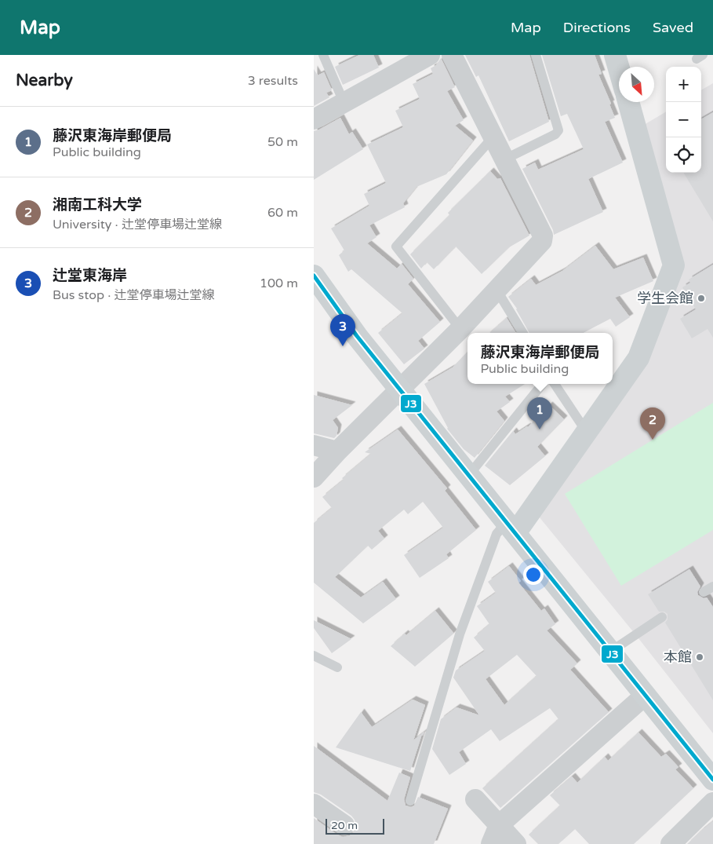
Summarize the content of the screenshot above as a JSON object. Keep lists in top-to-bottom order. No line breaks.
{"places":["学生会館","本館"],"lines":["transit line J3"],"scale_bar":"20 m","north":"bottom right","page":{"header":"Map","nav":["Map","Directions","Saved"],"heading":["Nearby","3 results"],"map_buttons":["+","−"],"list":[{"mark":"1","name":"藤沢東海岸郵便局","note":"Public building","value":"50 m"},{"mark":"2","name":"湘南工科大学","note":"University · 辻堂停車場辻堂線","value":"60 m"},{"mark":"3","name":"辻堂東海岸","note":"Bus stop · 辻堂停車場辻堂線","value":"100 m"}],"pins":["3","1","2"],"popup":["藤沢東海岸郵便局","Public building"],"scale":"20 m"}}
